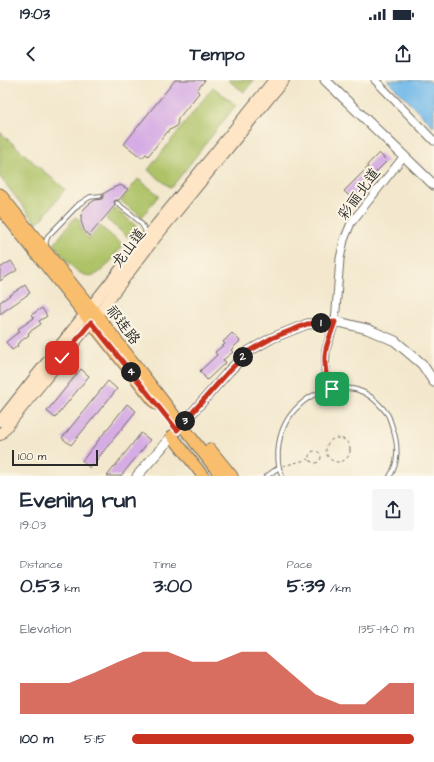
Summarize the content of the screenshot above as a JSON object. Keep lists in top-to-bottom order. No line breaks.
{"streets":{"main road":["龙山道","祁连路"],"street":["彩丽北道"]},"crossings":[["龙山道","祁连路"]],"scale_bar":"100 m","page":{"status":"19:03","header":"Tempo","pins":["1","2","4","3"],"scale":"100 m","heading":["Evening run","19:03"],"stats":[["Distance","0.53 km"],["Time","3:00"],["Pace","5:39 /km"]],"chart":["Elevation","135–140 m"],"list":[{"name":"100 m","note":"5:15"}]}}
